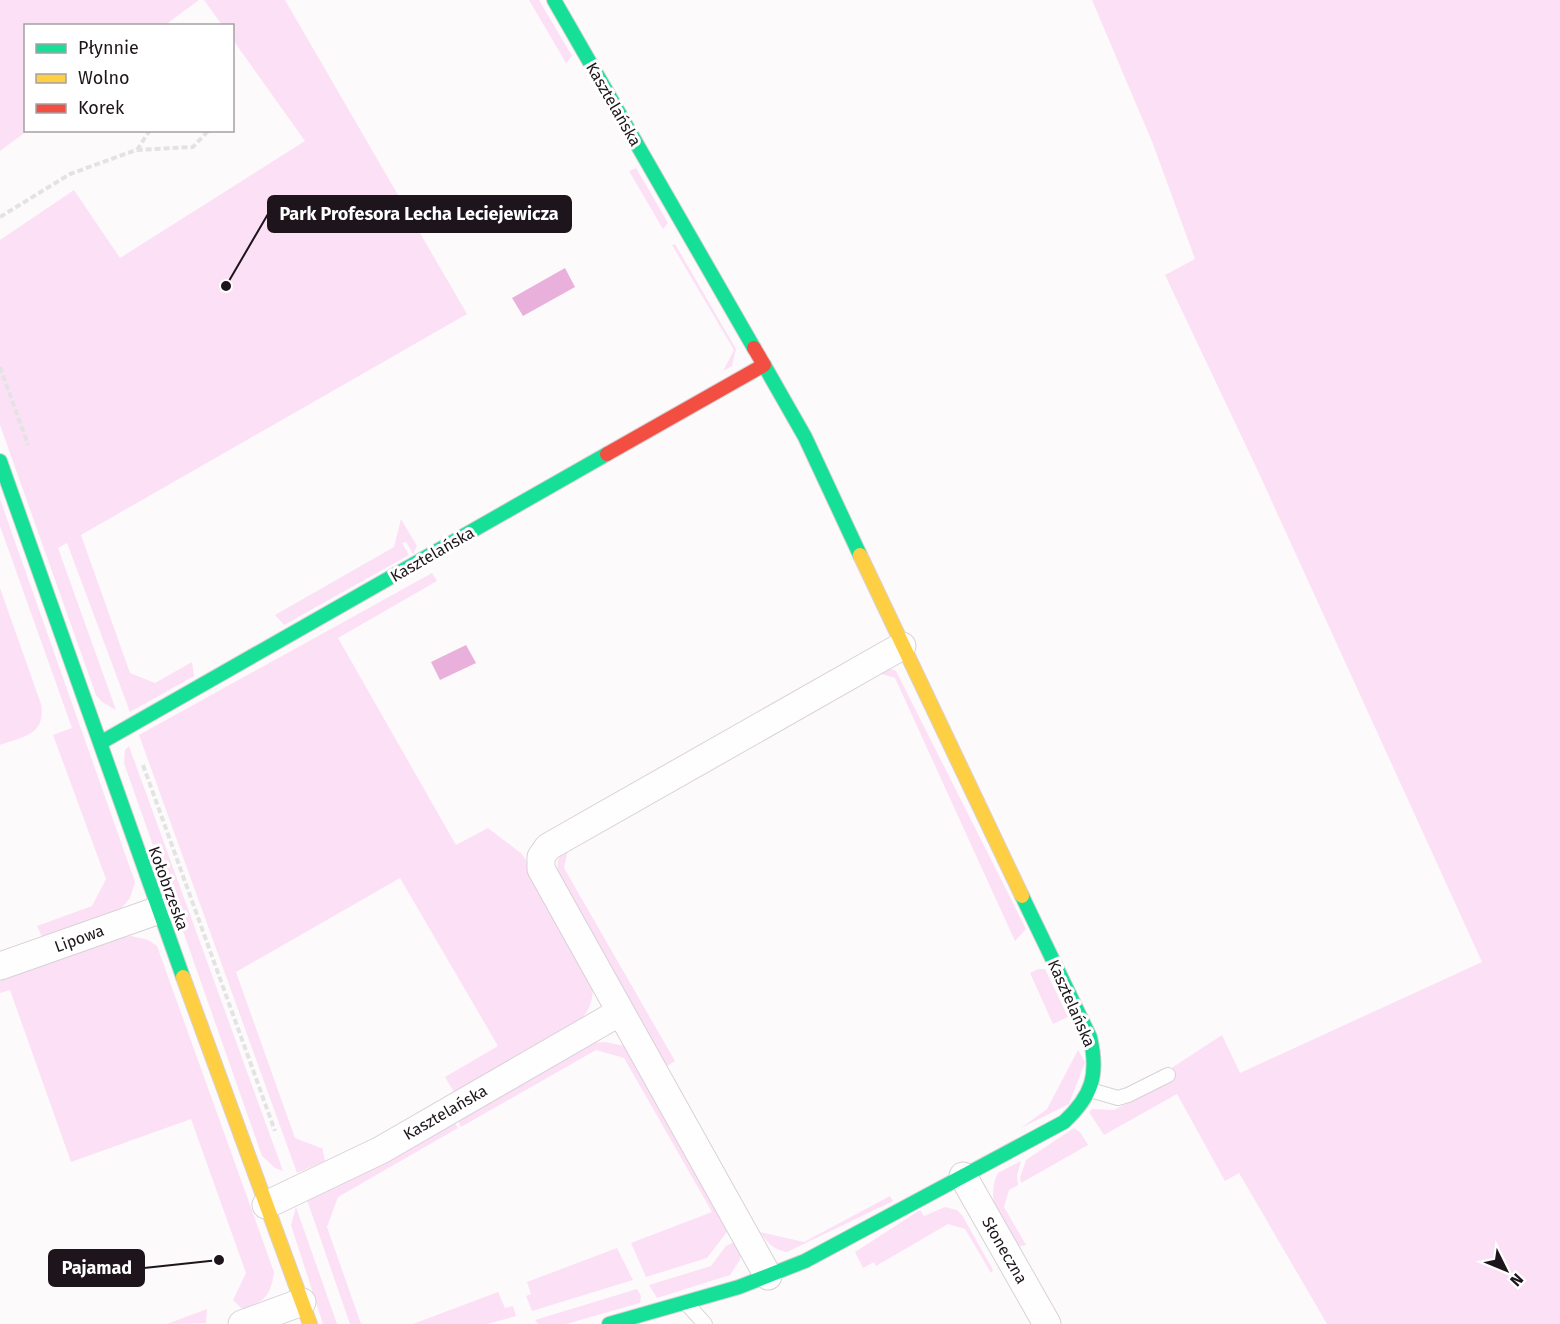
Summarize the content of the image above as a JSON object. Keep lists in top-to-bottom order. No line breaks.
{"streets":{"street":["Kasztelańska","Kołobrzeska","Lipowa","Słoneczna"]},"crossings":[["Kasztelańska","Kołobrzeska"],["Kasztelańska","Słoneczna"],["Kołobrzeska","Lipowa"]],"places":["Park Profesora Lecha Leciejewicza","Pajamad"],"legend":["Płynnie","Wolno","Korek"],"north":"bottom right"}
